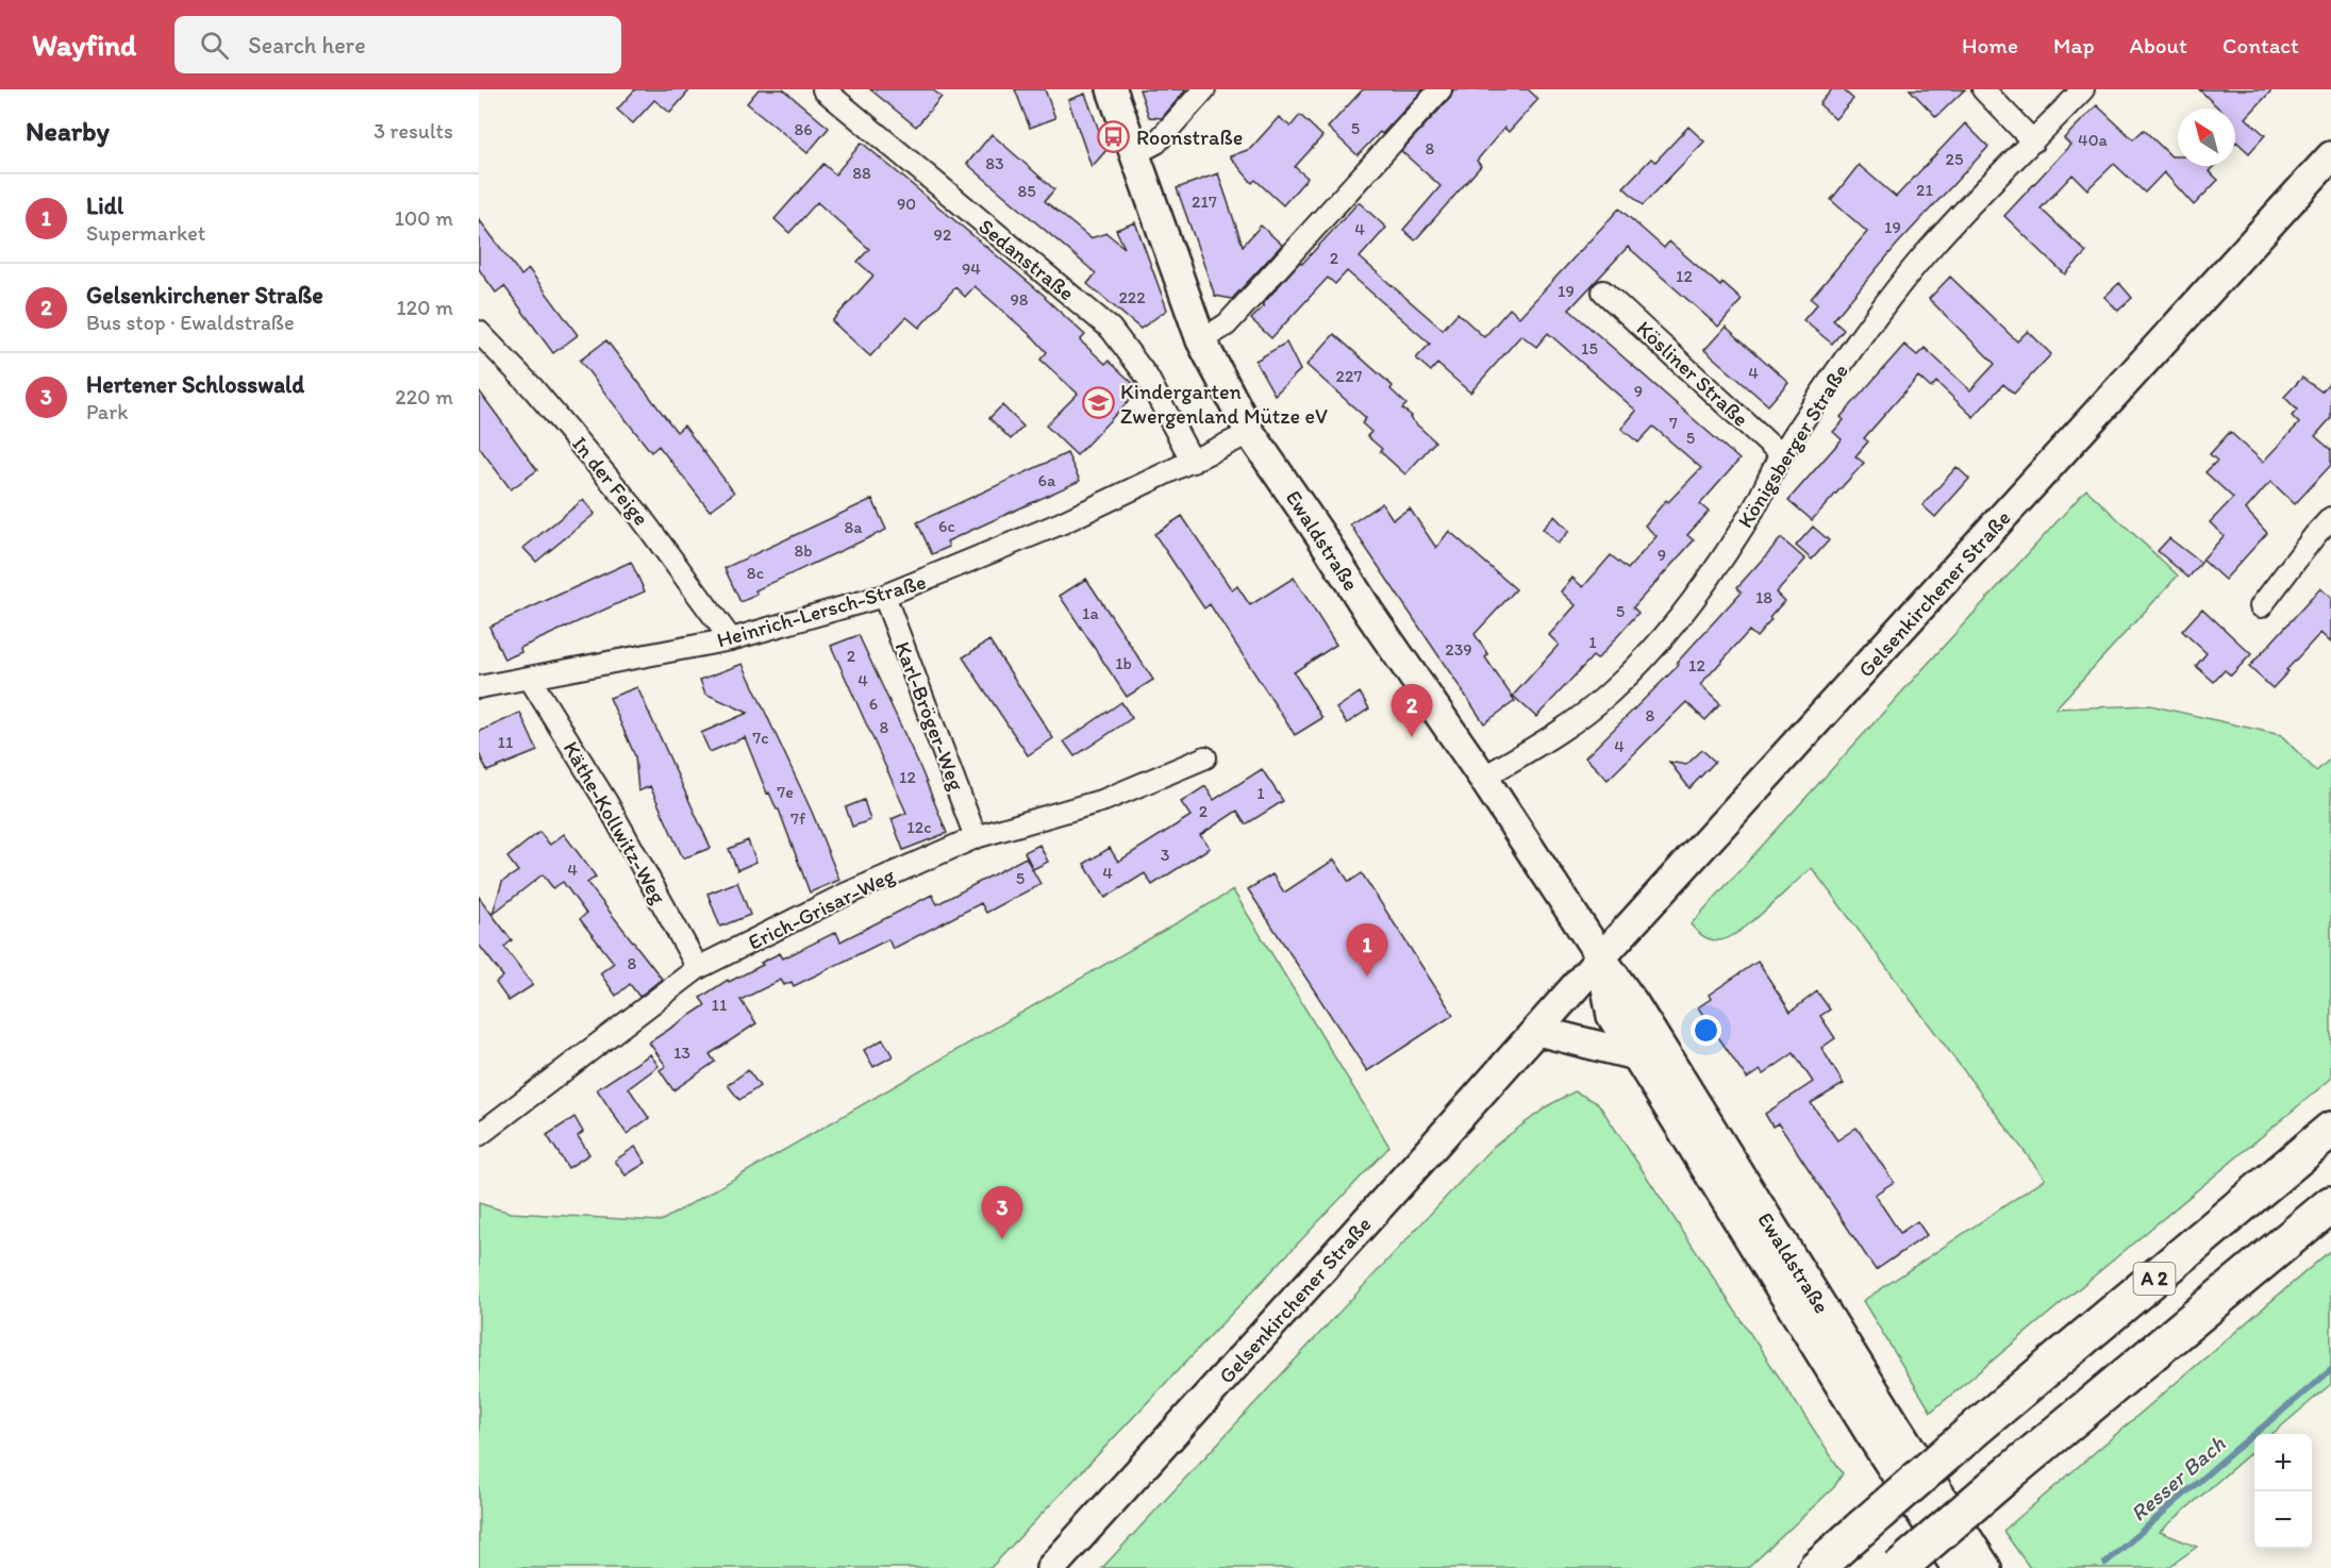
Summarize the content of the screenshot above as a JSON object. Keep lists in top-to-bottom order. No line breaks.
{"streets":{"highway":["A 2"],"main road":["Ewaldstraße","Gelsenkirchener Straße"],"street":["Sedanstraße","Kösliner Straße","Königsberger Straße","In der Feige","Heinrich-Lersch-Straße","Karl-Bröger-Weg","Käthe-Kollwitz-Weg","Erich-Grisar-Weg"]},"crossings":[["Sedanstraße","Heinrich-Lersch-Straße"],["Kösliner Straße","Königsberger Straße"],["Königsberger Straße","Ewaldstraße"],["In der Feige","Heinrich-Lersch-Straße"],["Ewaldstraße","Gelsenkirchener Straße"],["Ewaldstraße","Heinrich-Lersch-Straße"],["Heinrich-Lersch-Straße","Karl-Bröger-Weg"],["Heinrich-Lersch-Straße","Käthe-Kollwitz-Weg"],["Karl-Bröger-Weg","Erich-Grisar-Weg"],["Käthe-Kollwitz-Weg","Erich-Grisar-Weg"]],"water":["Resser Bach"],"places":{"bus stop":["Roonstraße"],"school or university":["Kindergarten Zwergenland Mütze eV"]},"house_numbers":["5","86","40a","8","25","83","88","21","85","217","90","19","4","92","2","94","12","19","222","98","15","4","227","9","7","5","6a","6c","8a","8b","9","8c","18","5","1a","1","239","2","1b","12","4","6","8","8","7c","11","4","12","7e","1","2","7f","12c","3","4","4","5","8","11","13"],"north":"top left","page":{"header":"Wayfind","search":"Search here","nav":["Home","Map","About","Contact"],"heading":["Nearby","3 results"],"list":[{"mark":"1","name":"Lidl","note":"Supermarket","value":"100 m"},{"mark":"2","name":"Gelsenkirchener Straße","note":"Bus stop · Ewaldstraße","value":"120 m"},{"mark":"3","name":"Hertener Schlosswald","note":"Park","value":"220 m"}],"pins":["2","1","3"],"map_buttons":["+","−"]}}
